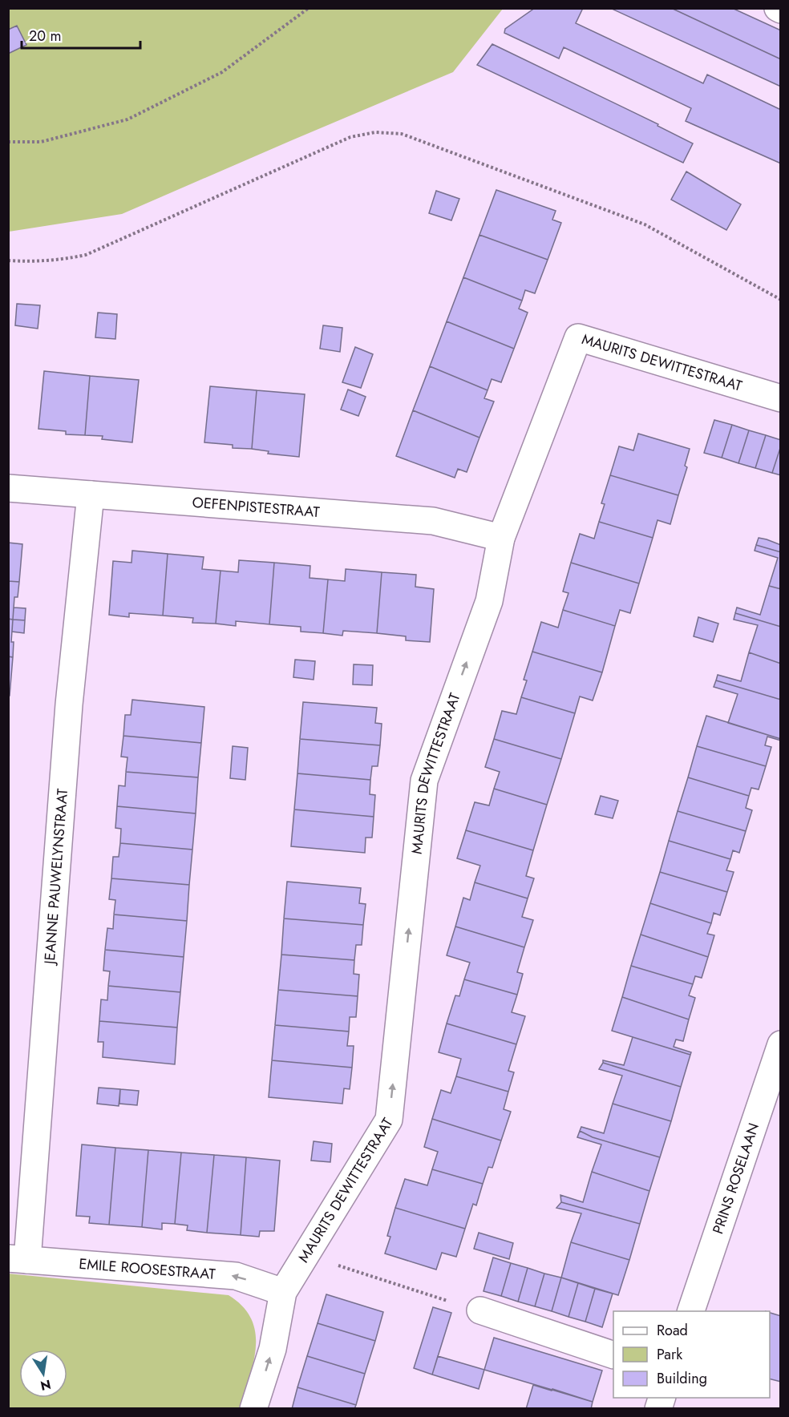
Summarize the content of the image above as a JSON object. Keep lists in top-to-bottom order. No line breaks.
{"streets":{"street":["MAURITS DEWITTESTRAAT","OEFENPISTESTRAAT","JEANNE PAUWELYNSTRAAT","PRINS ROSELAAN","EMILE ROOSESTRAAT"]},"crossings":[["MAURITS DEWITTESTRAAT","OEFENPISTESTRAAT"],["MAURITS DEWITTESTRAAT","EMILE ROOSESTRAAT"],["OEFENPISTESTRAAT","JEANNE PAUWELYNSTRAAT"],["JEANNE PAUWELYNSTRAAT","EMILE ROOSESTRAAT"]],"one_way":["MAURITS DEWITTESTRAAT","EMILE ROOSESTRAAT"],"legend":["Road","Park","Building"],"scale_bar":"20 m","north":"bottom"}
